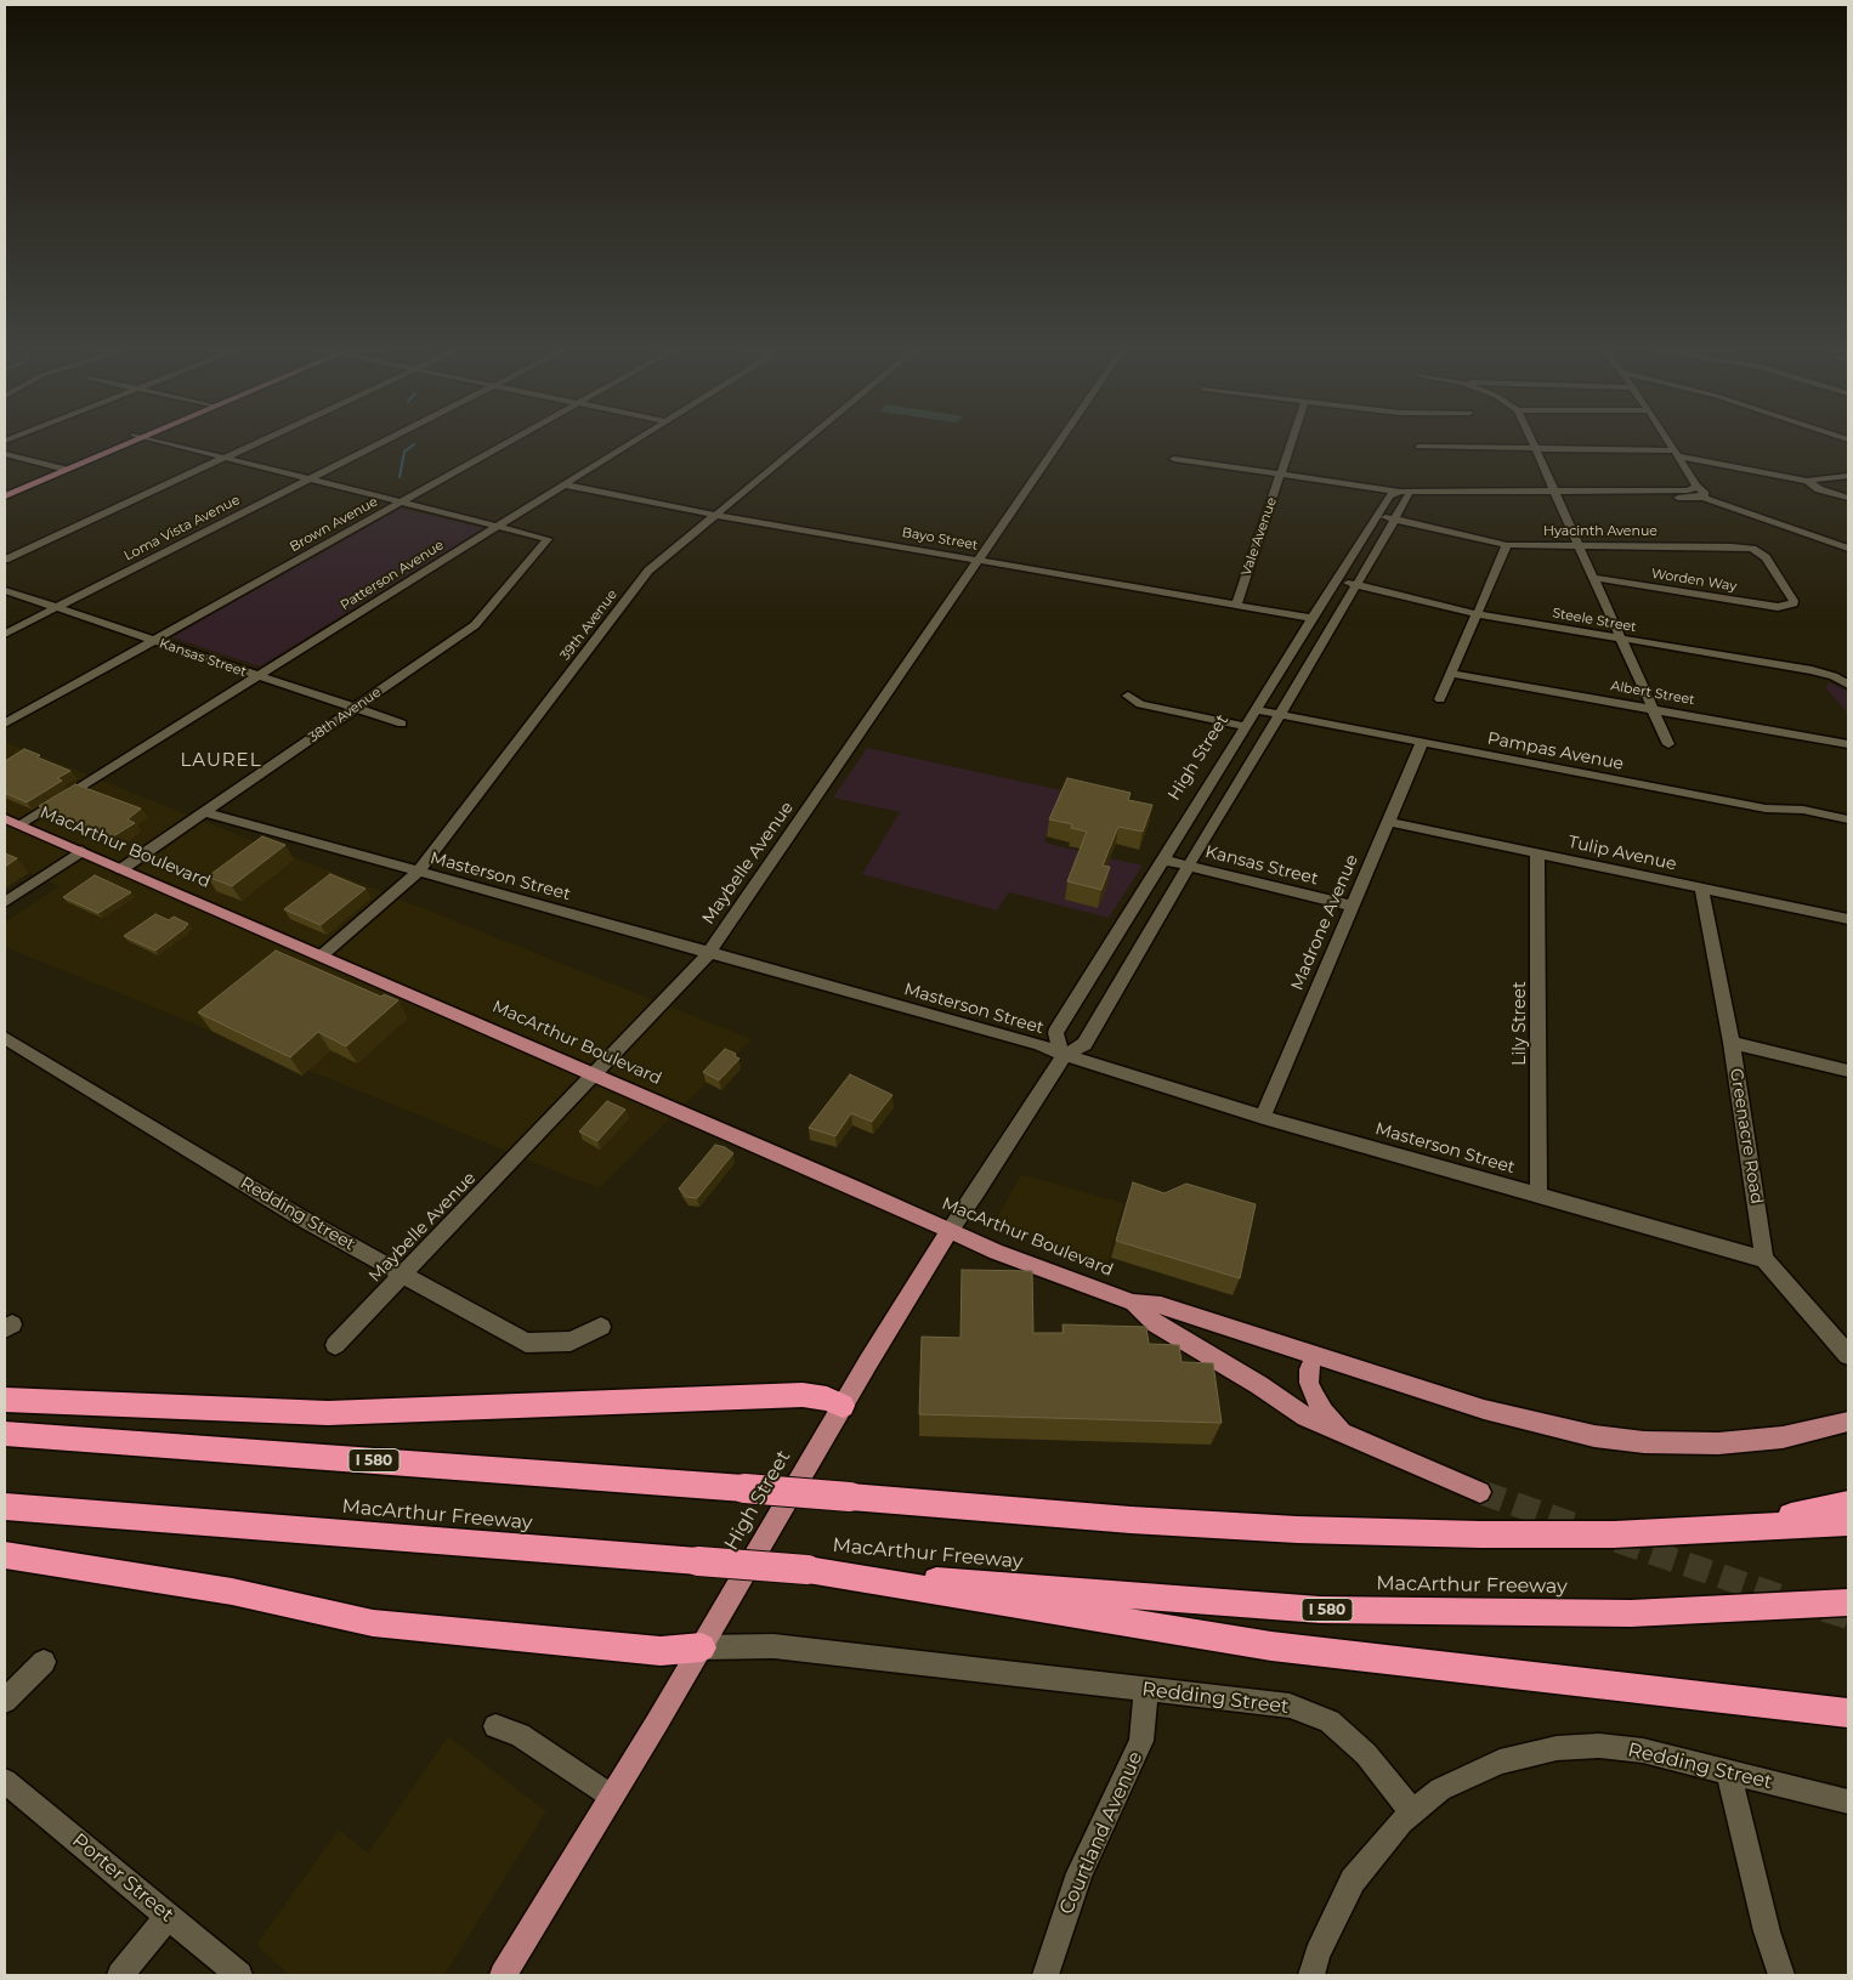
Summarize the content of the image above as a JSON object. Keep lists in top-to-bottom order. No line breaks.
{"streets":{"highway":["I 580","MacArthur Freeway"],"main road":["High Street","MacArthur Boulevard"],"street":["Brown Avenue","Loma Vista Avenue","Hyacinth Avenue","Vale Avenue","Bayo Street","Patterson Avenue","Worden Way","Steele Street","39th Avenue","Kansas Street","Albert Street","38th Avenue","Pampas Avenue","Tulip Avenue","Maybelle Avenue","Masterson Street","Madrone Avenue","Lily Street","Greenacre Road","Redding Street","Courtland Avenue","Porter Street"]},"crossings":[["Brown Avenue","Kansas Street"],["Loma Vista Avenue","Kansas Street"],["Hyacinth Avenue","Worden Way"],["Hyacinth Avenue","High Street"],["Vale Avenue","Bayo Street"],["Bayo Street","Patterson Avenue"],["Bayo Street","39th Avenue"],["Bayo Street","High Street"],["Bayo Street","Maybelle Avenue"],["Patterson Avenue","Kansas Street"],["Patterson Avenue","38th Avenue"],["Patterson Avenue","MacArthur Boulevard"],["Steele Street","High Street"],["39th Avenue","MacArthur Boulevard"],["39th Avenue","Masterson Street"],["Kansas Street","38th Avenue"],["Kansas Street","High Street"],["Kansas Street","Madrone Avenue"],["38th Avenue","MacArthur Boulevard"],["38th Avenue","Masterson Street"],["Pampas Avenue","High Street"],["Pampas Avenue","Madrone Avenue"],["High Street","MacArthur Boulevard"],["High Street","Masterson Street"],["High Street","Redding Street"],["MacArthur Boulevard","Maybelle Avenue"],["Tulip Avenue","Madrone Avenue"],["Tulip Avenue","Lily Street"],["Tulip Avenue","Greenacre Road"],["Maybelle Avenue","Masterson Street"],["Maybelle Avenue","Redding Street"],["Masterson Street","Madrone Avenue"],["Masterson Street","Lily Street"],["Masterson Street","Greenacre Road"],["Redding Street","Courtland Avenue"]],"districts":["LAUREL"]}
